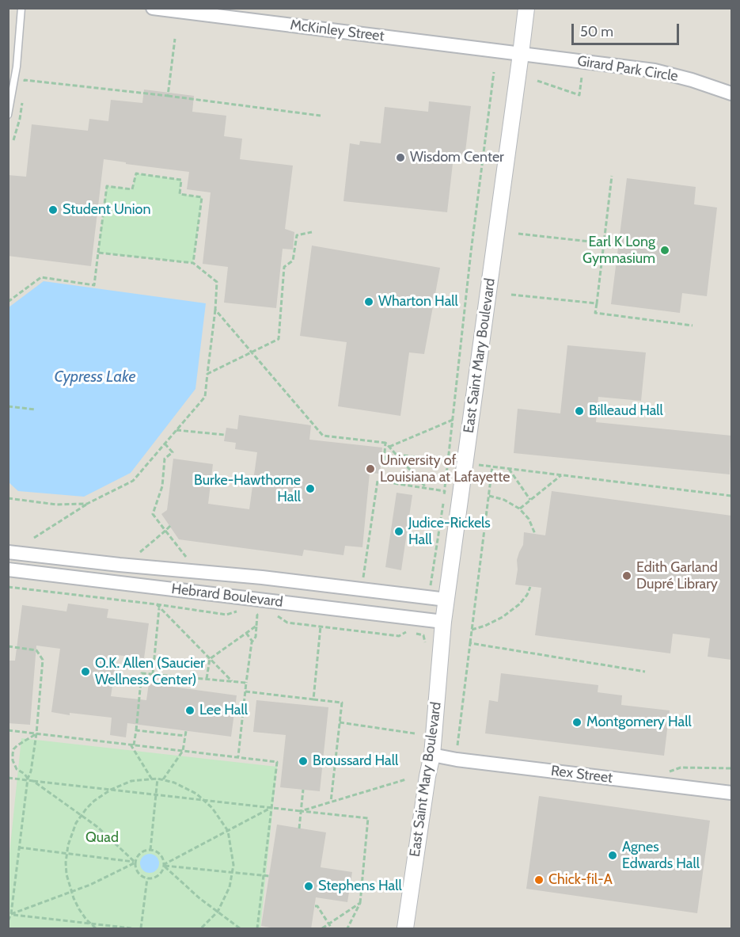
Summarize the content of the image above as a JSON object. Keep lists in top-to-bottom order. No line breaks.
{"streets":{"street":["McKinley Street","Girard Park Circle","East Saint Mary Boulevard","Hebrard Boulevard","Rex Street"]},"crossings":[["McKinley Street","Girard Park Circle"],["McKinley Street","East Saint Mary Boulevard"],["Girard Park Circle","East Saint Mary Boulevard"],["East Saint Mary Boulevard","Hebrard Boulevard"],["East Saint Mary Boulevard","Rex Street"]],"water":["Cypress Lake"],"parks":["Quad"],"places":["Wisdom Center","Student Union","Earl K Long Gymnasium","Wharton Hall","Billeaud Hall","University of Louisiana at Lafayette","Burke-Hawthorne Hall","Judice-Rickels Hall","Edith Garland Dupré Library","O.K. Allen (Saucier Wellness Center)","Lee Hall","Montgomery Hall","Broussard Hall","Agnes Edwards Hall","Chick-fil-A","Stephens Hall"],"scale_bar":"50 m"}
